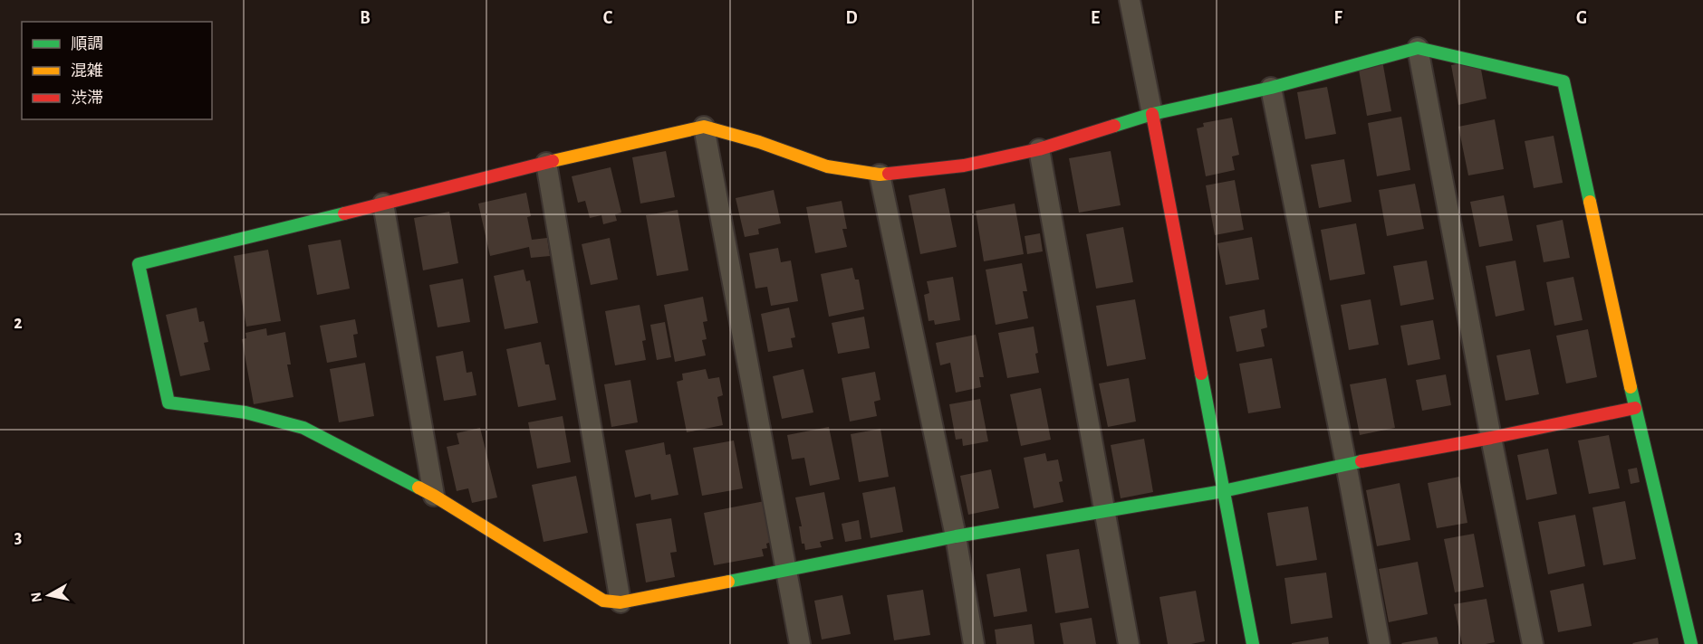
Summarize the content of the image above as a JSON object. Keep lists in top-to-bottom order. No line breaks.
{"legend":["順調","混雑","渋滞"],"north":"left","grid":{"columns":["B","C","D","E","F","G"],"rows":["2","3"]}}
